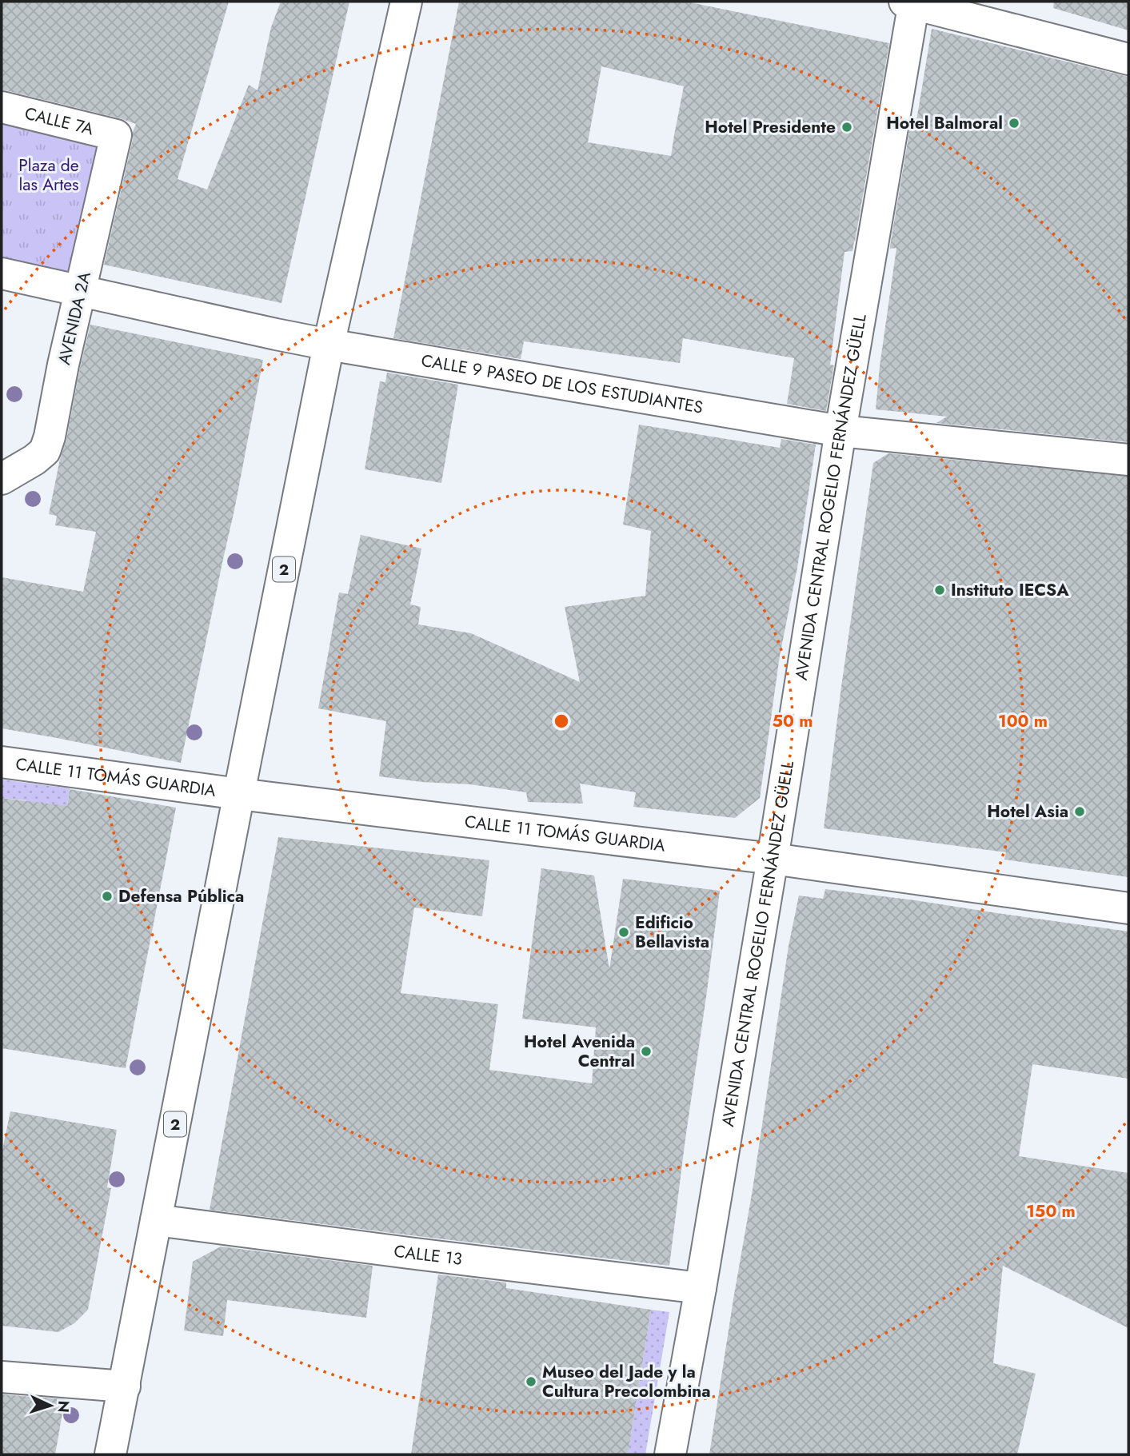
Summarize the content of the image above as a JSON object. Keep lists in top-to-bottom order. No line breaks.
{"streets":{"main road":["CALLE 7A","AVENIDA 2A","CALLE 9 PASEO DE LOS ESTUDIANTES","AVENIDA CENTRAL ROGELIO FERNÁNDEZ GÜELL","2","CALLE 11 TOMÁS GUARDIA","CALLE 13"]},"crossings":[["CALLE 7A","AVENIDA 2A"],["AVENIDA 2A","CALLE 9 PASEO DE LOS ESTUDIANTES"],["CALLE 9 PASEO DE LOS ESTUDIANTES","AVENIDA CENTRAL ROGELIO FERNÁNDEZ GÜELL"],["CALLE 9 PASEO DE LOS ESTUDIANTES","2"],["AVENIDA CENTRAL ROGELIO FERNÁNDEZ GÜELL","CALLE 11 TOMÁS GUARDIA"],["AVENIDA CENTRAL ROGELIO FERNÁNDEZ GÜELL","CALLE 13"],["2","CALLE 11 TOMÁS GUARDIA"],["2","CALLE 13"]],"parks":["Plaza de las Artes"],"places":["Hotel Balmoral","Hotel Presidente","Instituto IECSA","Hotel Asia","Defensa Pública","Edificio Bellavista","Hotel Avenida Central","Museo del Jade y la Cultura Precolombina"],"north":"right","rings":["50 m","100 m","150 m"]}
